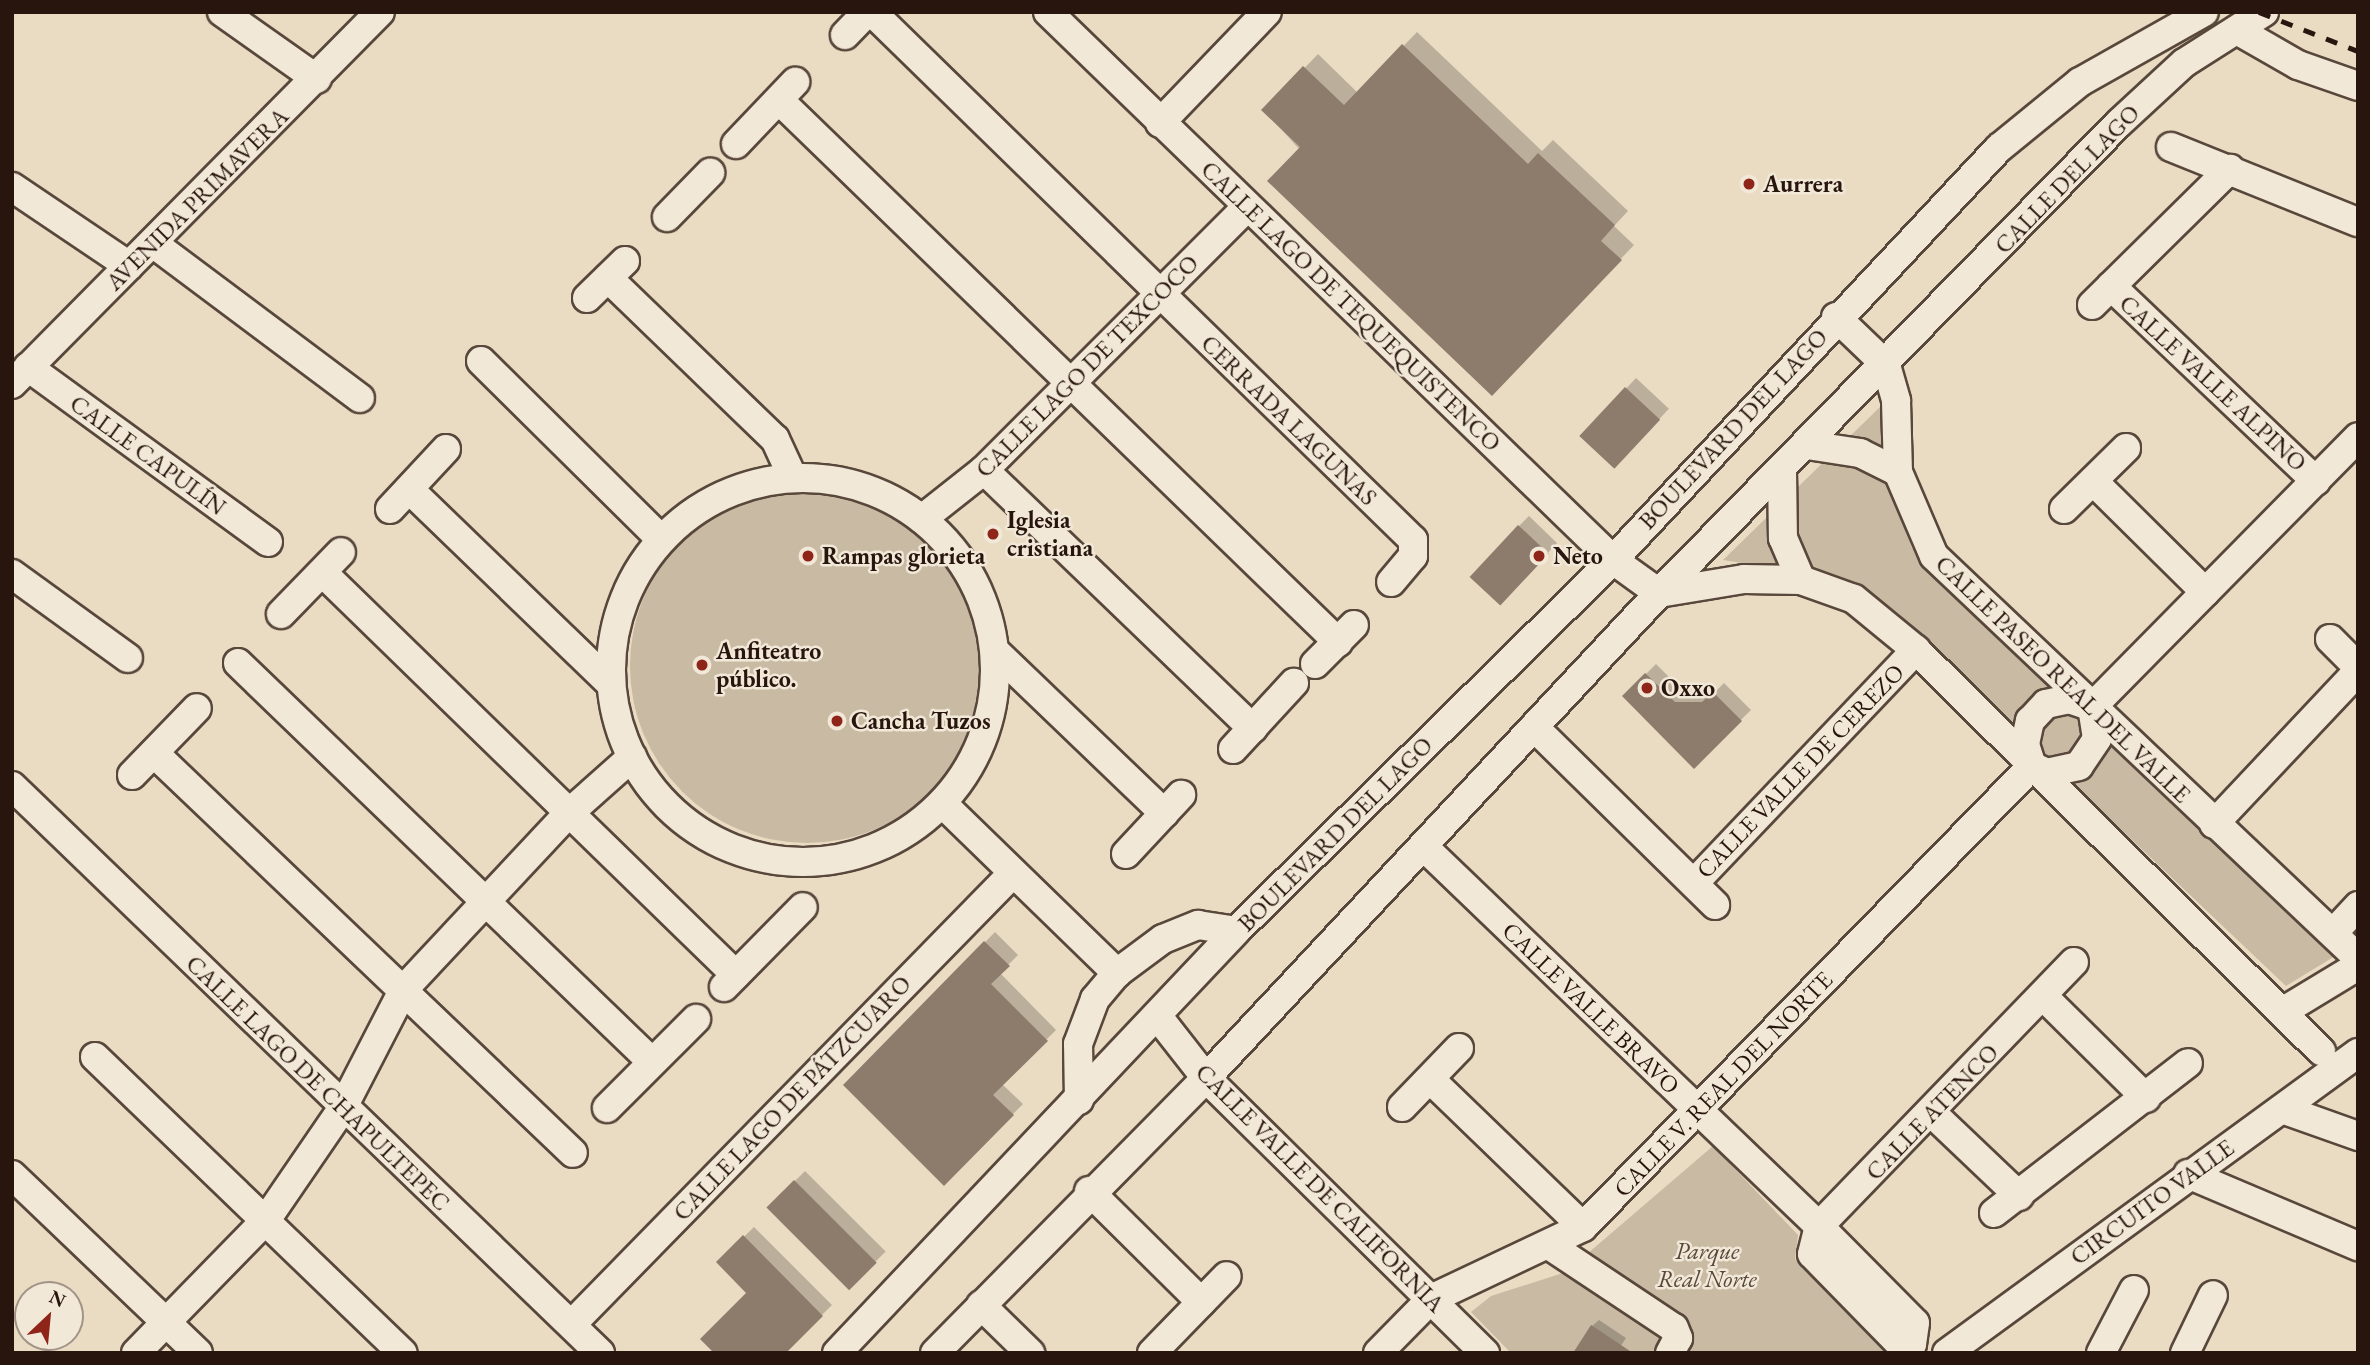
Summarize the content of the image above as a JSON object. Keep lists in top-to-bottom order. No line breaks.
{"streets":{"street":["CALLE DEL LAGO","AVENIDA PRIMAVERA","CALLE LAGO DE TEQUEQUISTENCO","CALLE LAGO DE TEXCOCO","CALLE VALLE ALPINO","CERRADA LAGUNAS","BOULEVARD DEL LAGO","CALLE CAPULÍN","CALLE PASEO REAL DEL VALLE","CALLE VALLE DE CEREZO","CALLE VALLE BRAVO","CALLE LAGO DE CHAPULTEPEC","CALLE V. REAL DEL NORTE","CALLE LAGO DE PÁTZCUARO","CALLE ATENCO","CALLE VALLE DE CALIFORNIA","CIRCUITO VALLE"]},"crossings":[["CALLE DEL LAGO","BOULEVARD DEL LAGO"],["CALLE DEL LAGO","CALLE PASEO REAL DEL VALLE"],["AVENIDA PRIMAVERA","CALLE CAPULÍN"],["CALLE LAGO DE TEQUEQUISTENCO","CALLE LAGO DE TEXCOCO"],["CALLE LAGO DE TEQUEQUISTENCO","BOULEVARD DEL LAGO"],["CALLE LAGO DE TEXCOCO","CERRADA LAGUNAS"],["BOULEVARD DEL LAGO","CALLE VALLE DE CALIFORNIA"],["CALLE PASEO REAL DEL VALLE","CALLE V. REAL DEL NORTE"],["CALLE VALLE BRAVO","CALLE V. REAL DEL NORTE"],["CALLE VALLE BRAVO","CALLE ATENCO"],["CALLE LAGO DE CHAPULTEPEC","CALLE LAGO DE PÁTZCUARO"],["CALLE V. REAL DEL NORTE","CALLE VALLE DE CALIFORNIA"]],"parks":["Parque Real Norte"],"places":["Aurrera","Iglesia cristiana","Rampas glorieta","Neto","Anfiteatro público.","Oxxo","Cancha Tuzos"],"north":"top right"}
